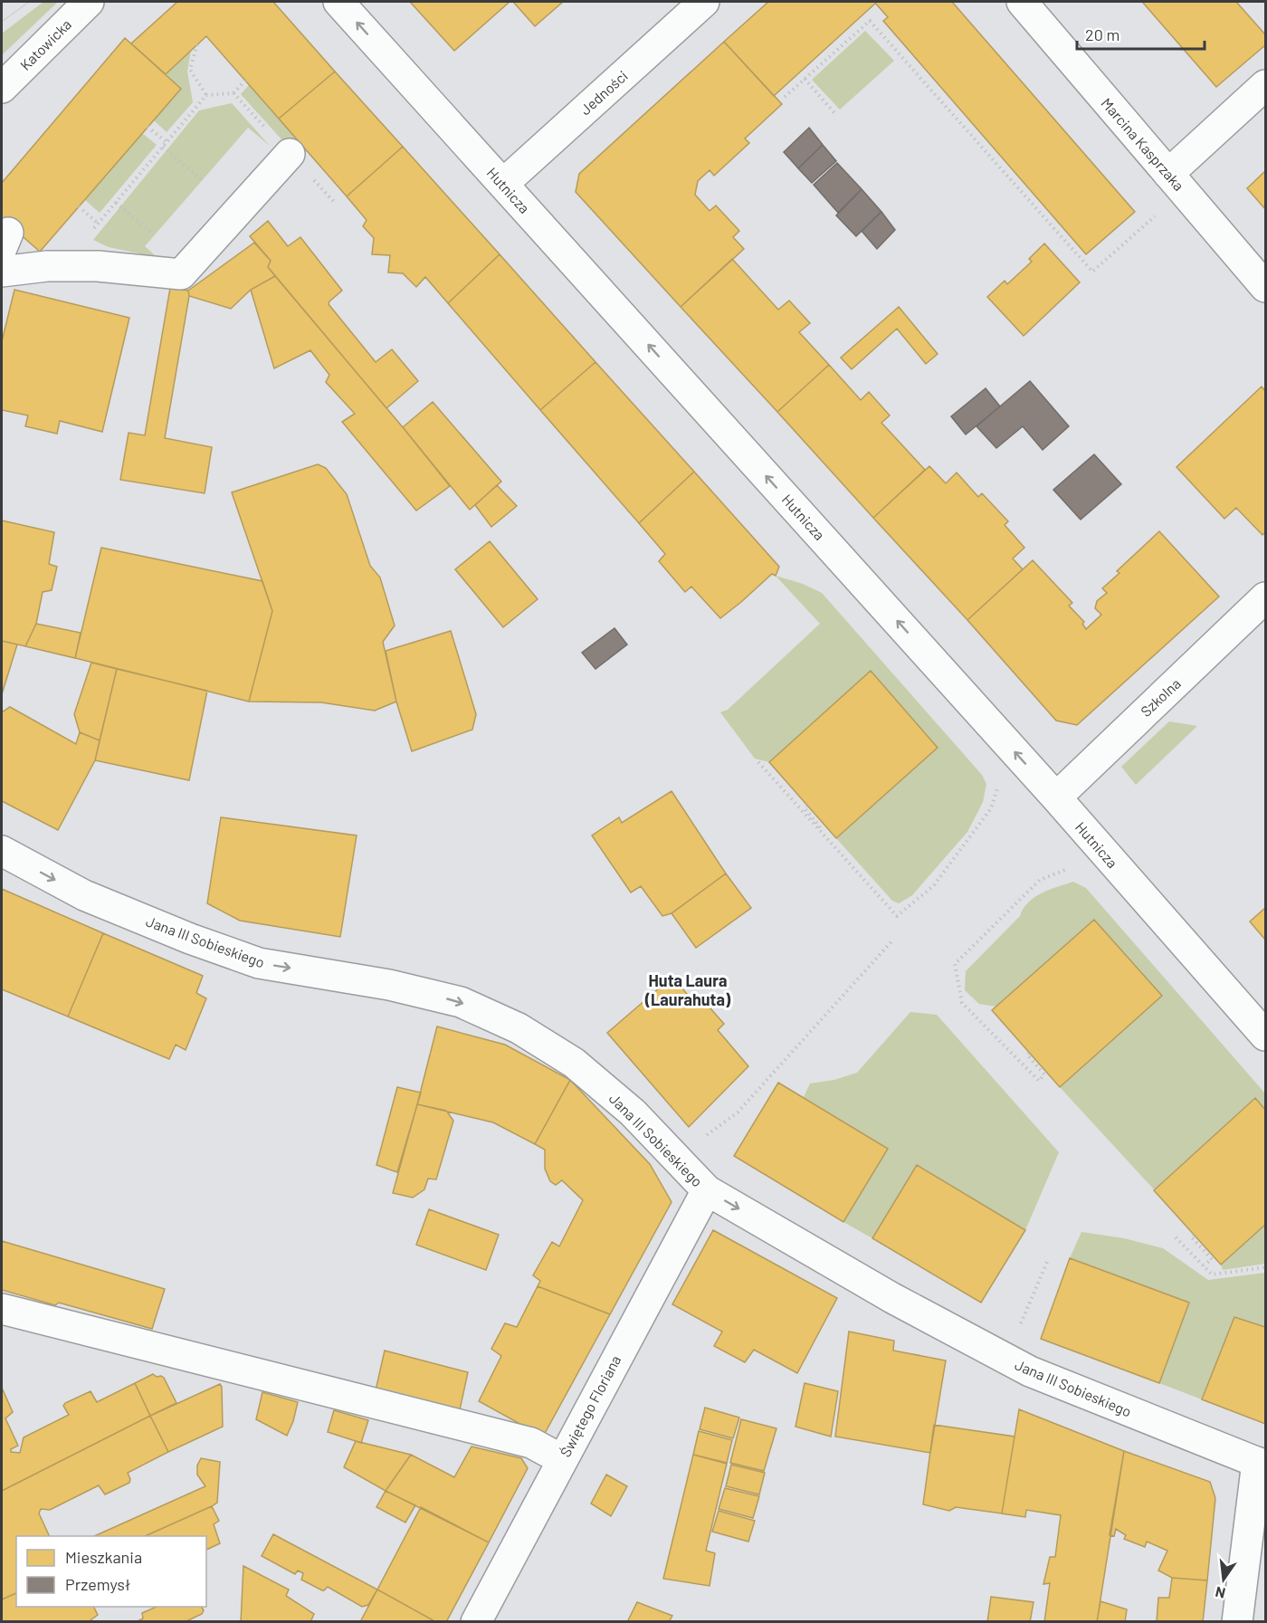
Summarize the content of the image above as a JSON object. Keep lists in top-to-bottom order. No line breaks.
{"streets":{"street":["Katowicka","Jedności","Marcina Kasprzaka","Hutnicza","Szkolna","Jana III Sobieskiego","Świętego Floriana"]},"crossings":[["Jedności","Hutnicza"],["Hutnicza","Szkolna"],["Jana III Sobieskiego","Świętego Floriana"]],"one_way":["Hutnicza","Jana III Sobieskiego"],"districts":["Huta Laura (Laurahuta)"],"legend":["Mieszkania","Przemysł"],"scale_bar":"20 m","north":"bottom"}
